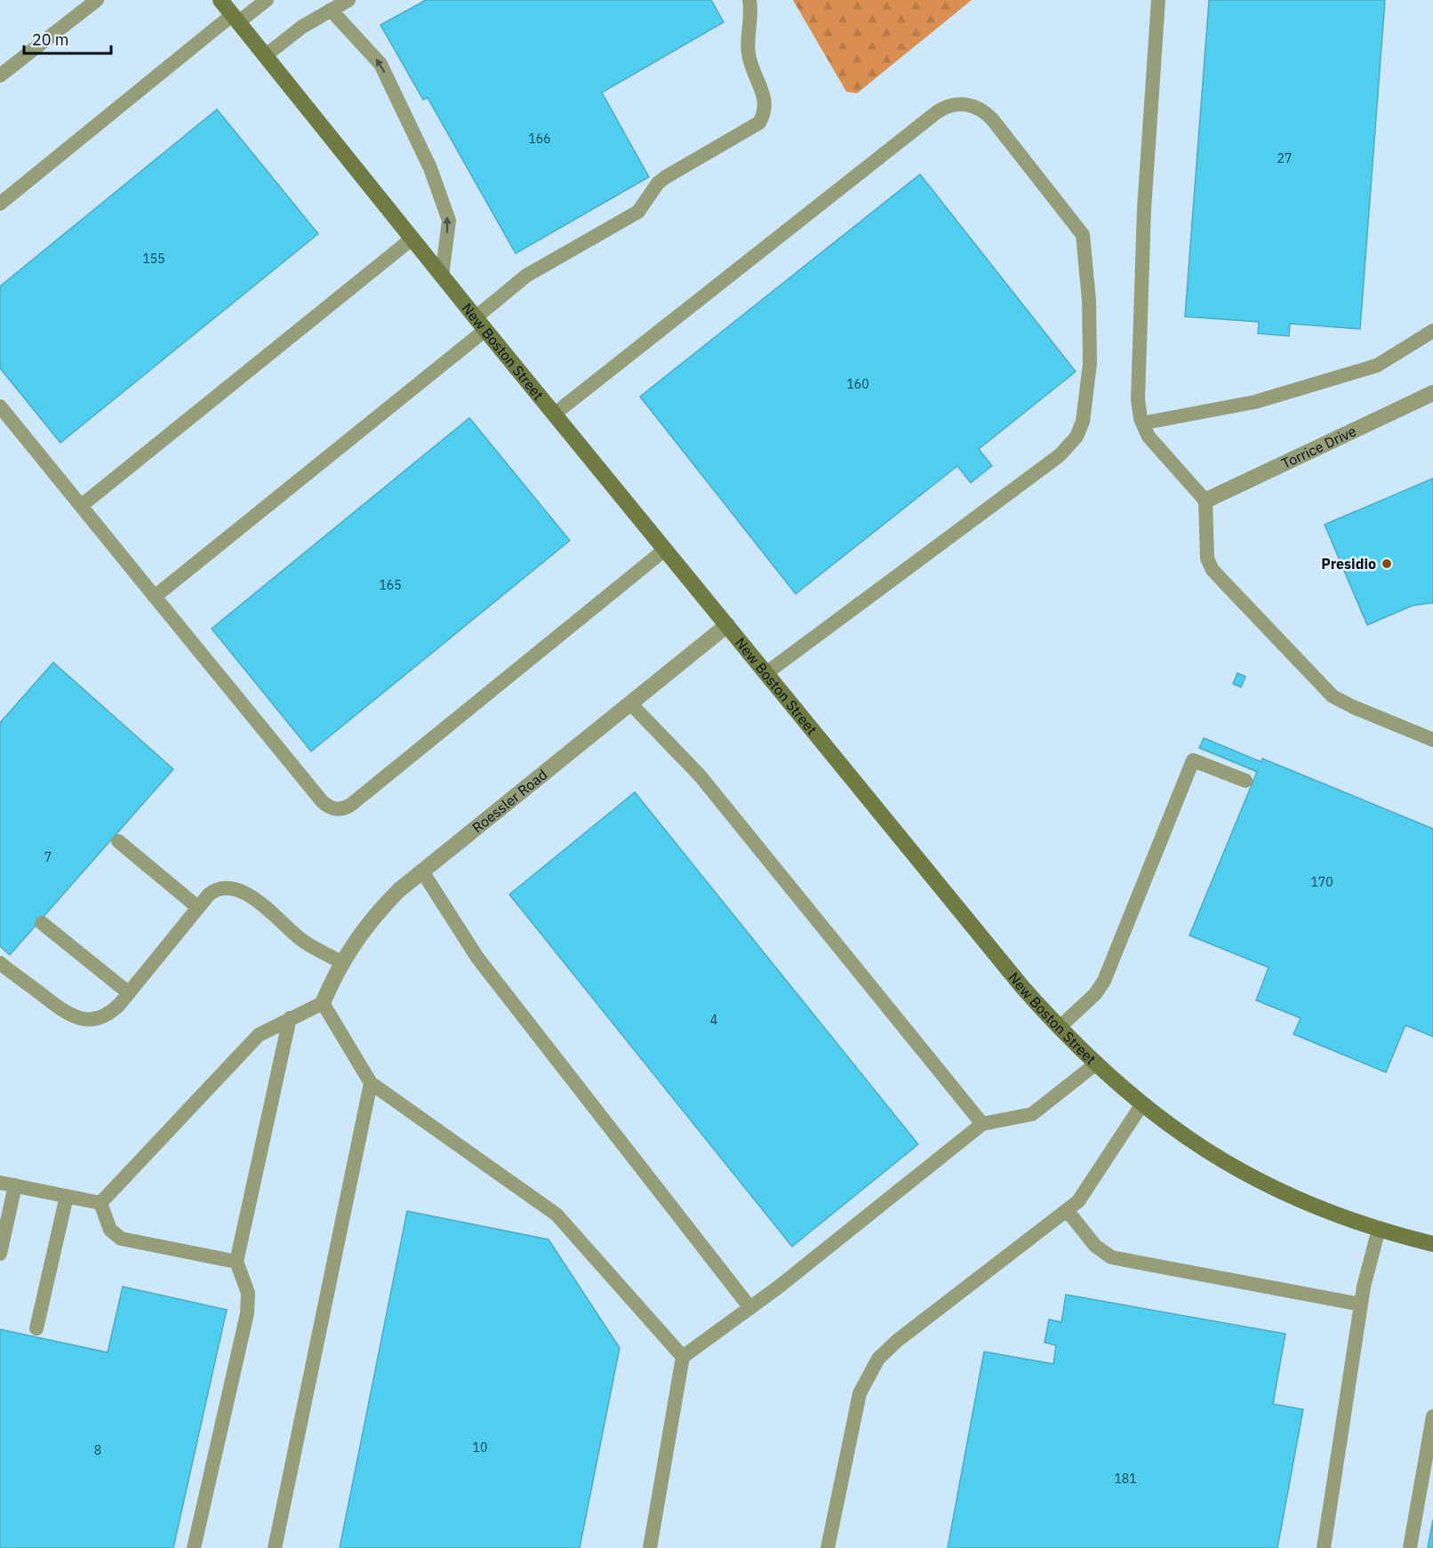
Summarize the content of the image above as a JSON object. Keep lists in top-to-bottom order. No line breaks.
{"streets":{"main road":["New Boston Street"],"street":["Torrice Drive","Roessler Road"]},"crossings":[["New Boston Street","Roessler Road"]],"places":["Presidio"],"house_numbers":["166","27","155","160","165","7","170","4","10","8","181"],"scale_bar":"20 m"}
